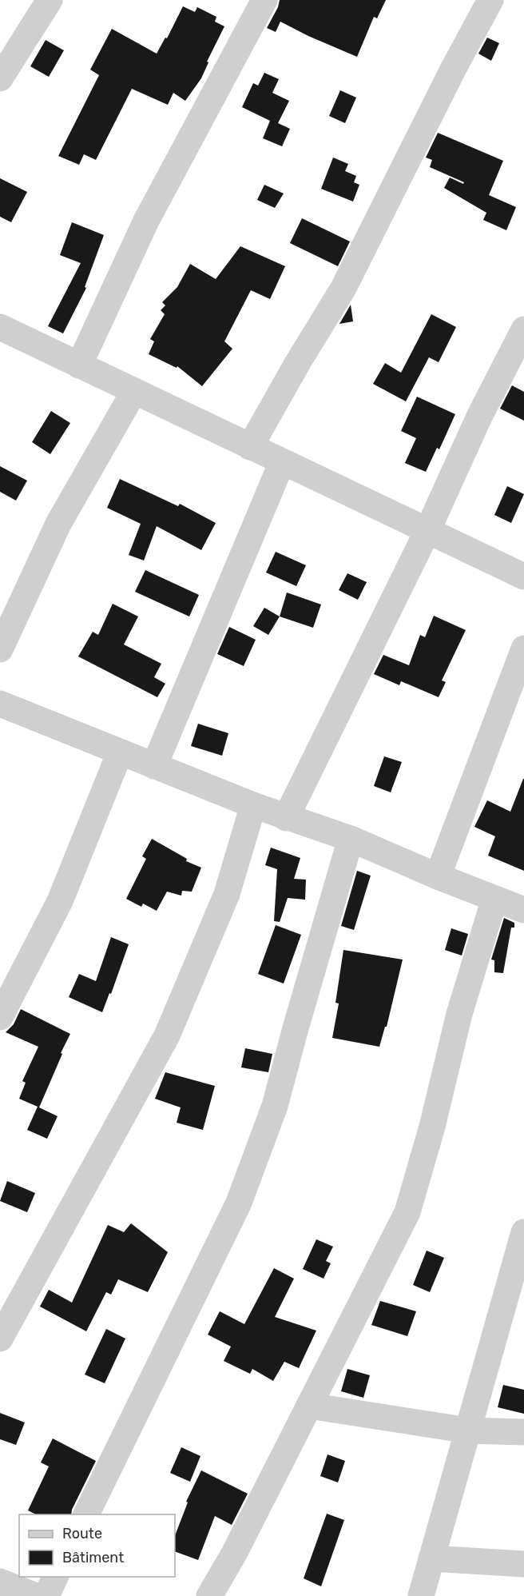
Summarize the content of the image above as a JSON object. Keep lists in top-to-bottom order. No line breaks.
{"legend":["Route","Bâtiment"]}
